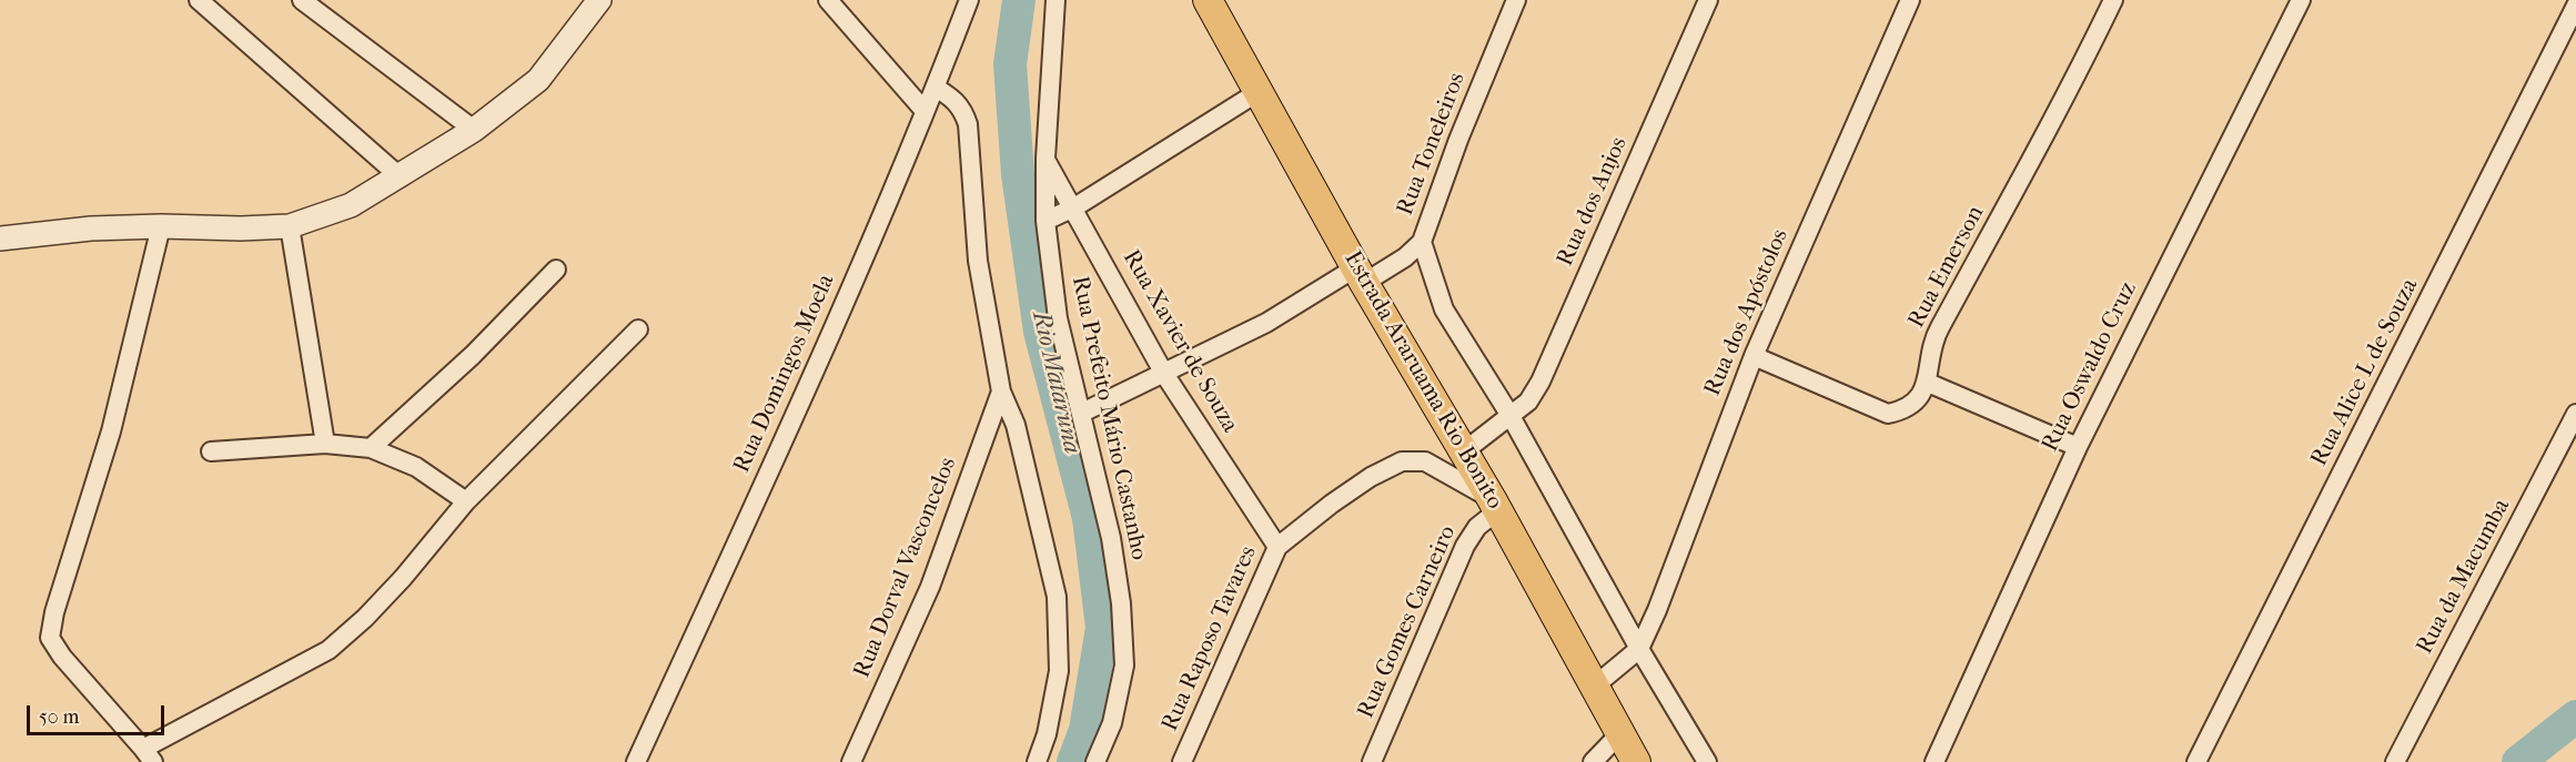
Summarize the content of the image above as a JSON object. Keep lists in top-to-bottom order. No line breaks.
{"streets":{"main road":["Estrada Araruama Rio Bonito"],"street":["Rua Toneleiros","Rua dos Anjos","Rua Emerson","Rua dos Apóstolos","Rua Xavier de Souza","Rua Oswaldo Cruz","Rua Alice L de Souza","Rua Domingos Moela","Rua Prefeito Mário Castanho","Rua Dorval Vasconcelos","Rua da Macumba","Rua Gomes Carneiro","Rua Raposo Tavares"]},"crossings":[["Rua Toneleiros","Rua Xavier de Souza"],["Rua Toneleiros","Estrada Araruama Rio Bonito"],["Rua Toneleiros","Rua Prefeito Mário Castanho"],["Rua dos Anjos","Estrada Araruama Rio Bonito"],["Rua Emerson","Rua dos Apóstolos"],["Rua dos Apóstolos","Estrada Araruama Rio Bonito"],["Rua Xavier de Souza","Rua Prefeito Mário Castanho"],["Rua Xavier de Souza","Rua Raposo Tavares"],["Estrada Araruama Rio Bonito","Rua Gomes Carneiro"],["Estrada Araruama Rio Bonito","Rua Raposo Tavares"],["Rua Gomes Carneiro","Rua Raposo Tavares"]],"water":["Rio Mataruna"],"scale_bar":"50 m"}
